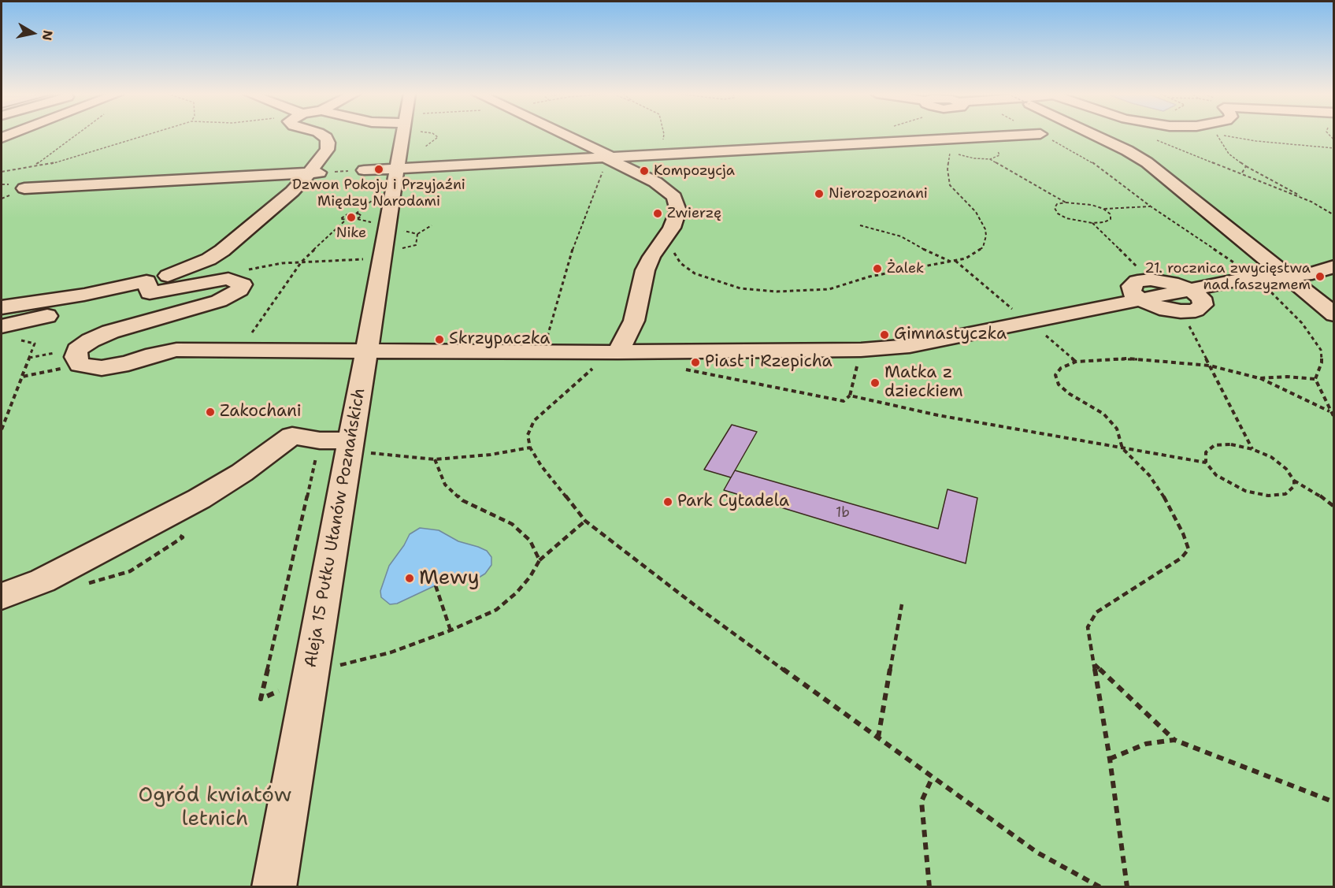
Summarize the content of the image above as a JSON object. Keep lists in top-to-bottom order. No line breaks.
{"streets":{"street":["Aleja 15 Pułku Ułanów Poznańskich"]},"parks":["Ogród kwiatów letnich"],"places":["Dzwon Pokoju i Przyjaźni Między Narodami","Kompozycja","Nierozpoznani","Zwierzę","Nike","Żalek","21. rocznica zwycięstwa nad faszyzmem","Gimnastyczka","Skrzypaczka","Piast i Rzepicha","Matka z dzieckiem","Zakochani","Park Cytadela","Mewy"],"house_numbers":["1b"],"north":"right"}
